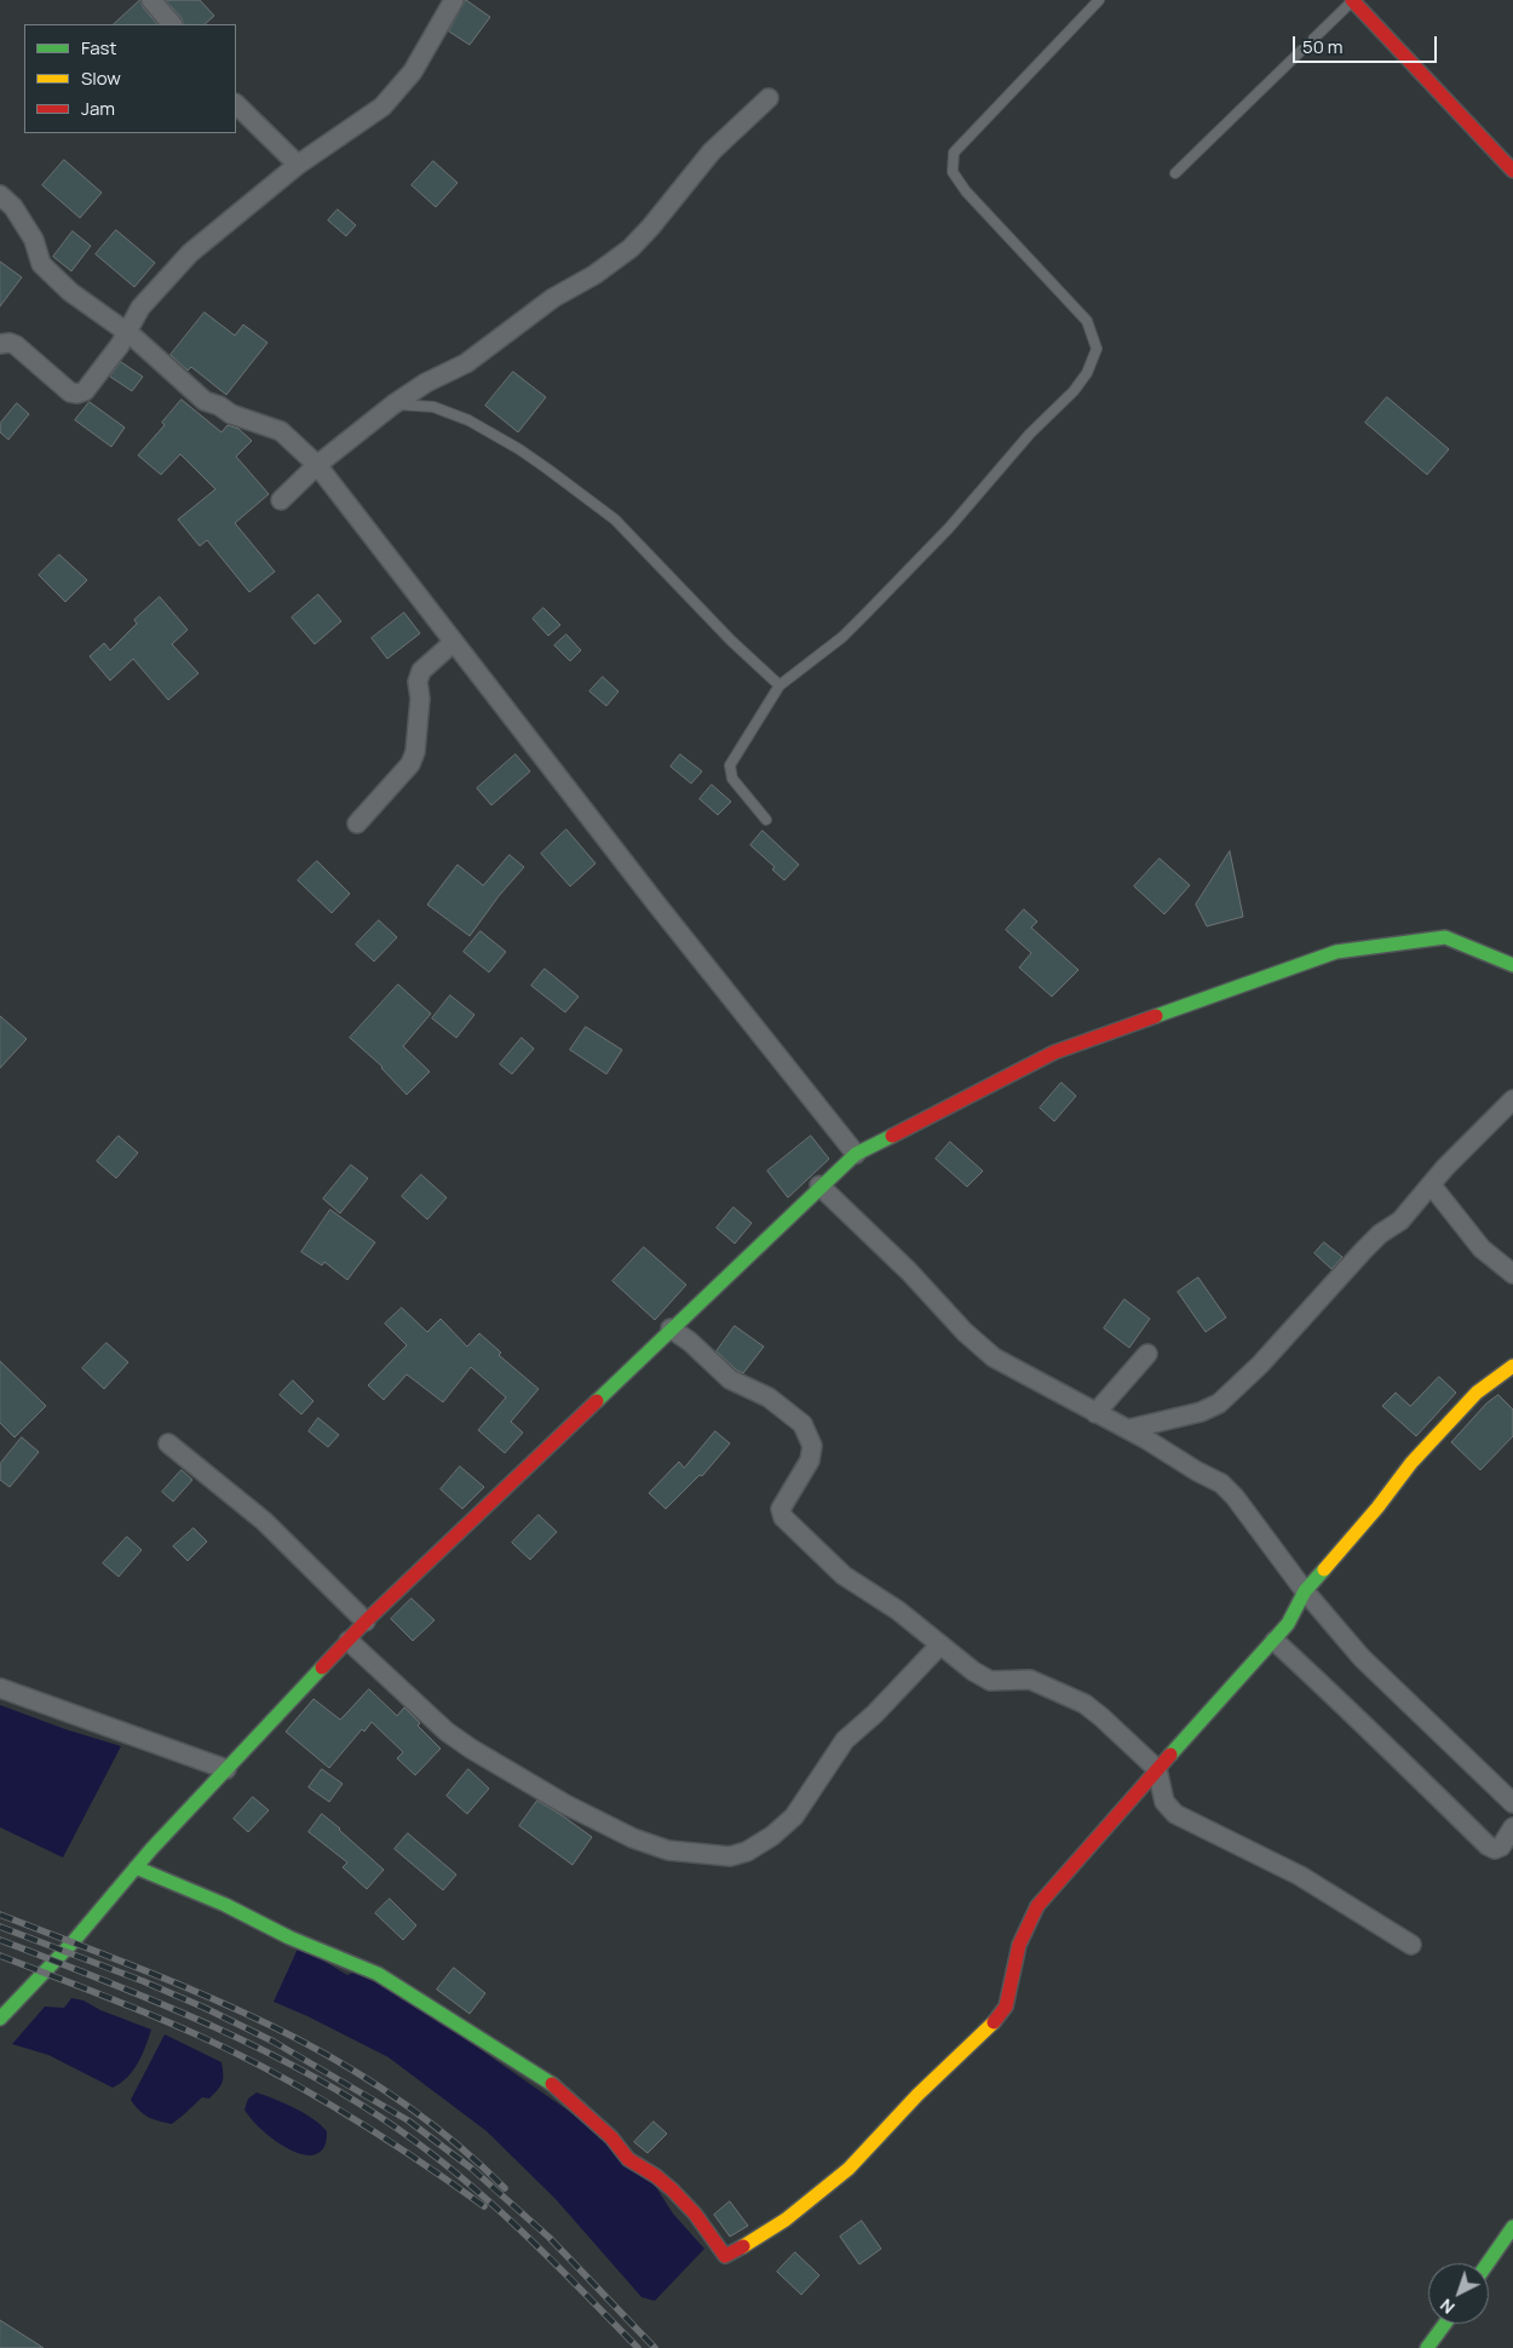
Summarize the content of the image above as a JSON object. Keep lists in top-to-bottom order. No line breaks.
{"legend":["Fast","Slow","Jam"],"scale_bar":"50 m","north":"bottom left"}
